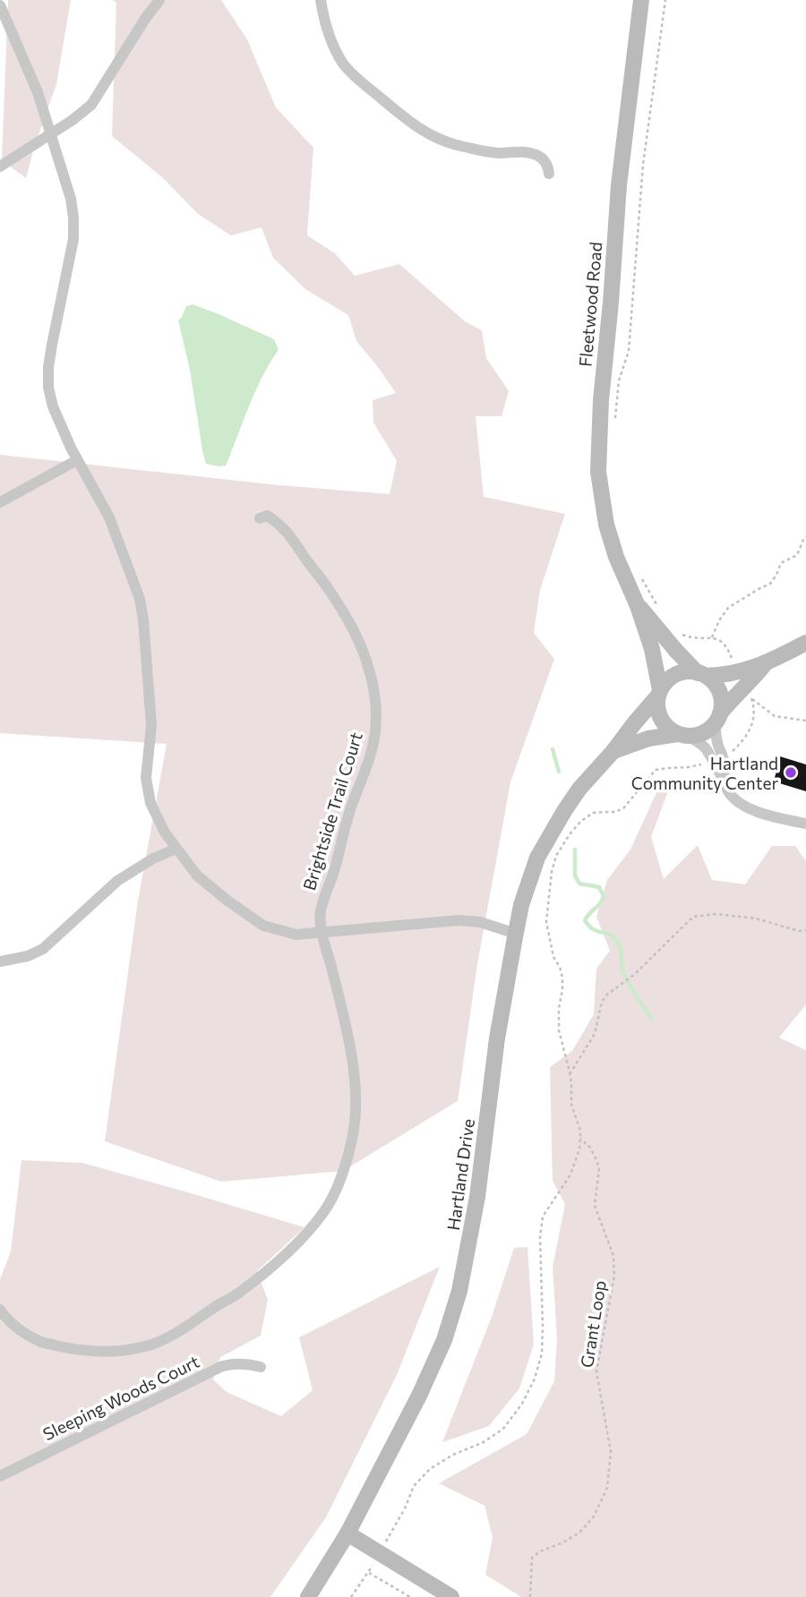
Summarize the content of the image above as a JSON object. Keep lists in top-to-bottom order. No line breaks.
{"streets":{"main road":["Fleetwood Road","Hartland Drive"],"street":["Brightside Trail Court","Sleeping Woods Court"],"path":["Grant Loop"]},"crossings":[["Fleetwood Road","Hartland Drive"]],"places":["Hartland Community Center"]}
